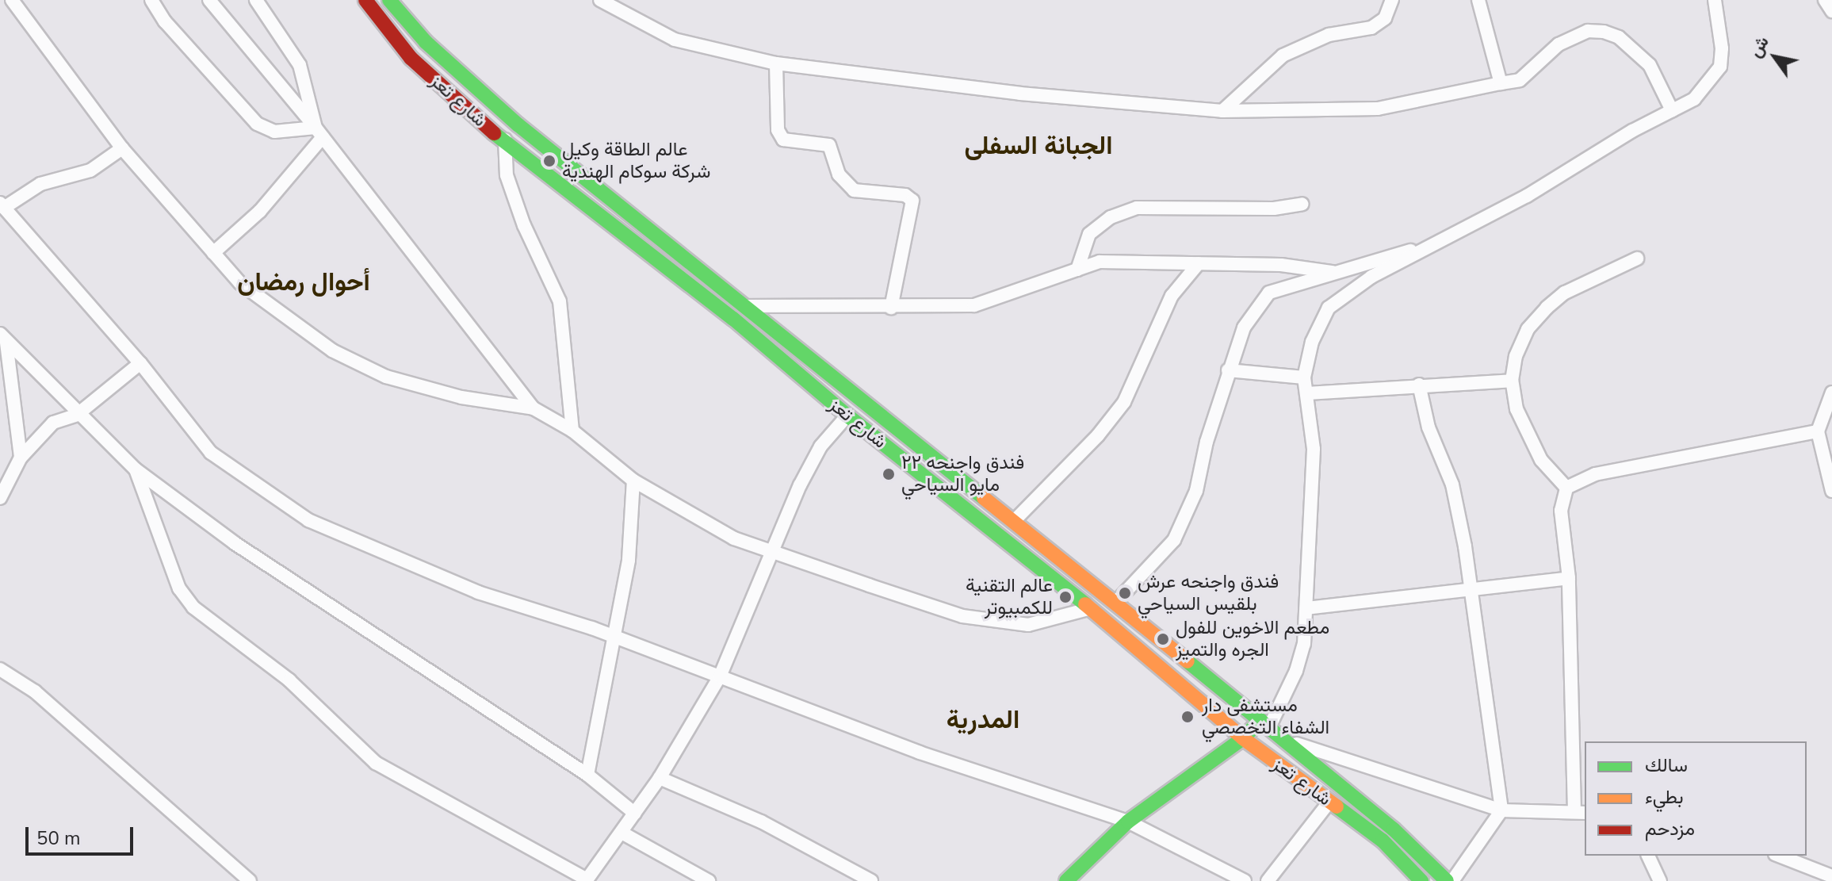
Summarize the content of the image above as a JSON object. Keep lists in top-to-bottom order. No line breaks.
{"streets":{"main road":["شارع تعز"]},"districts":["الجبانة السفلى","أحوال رمضان","المدرية"],"places":["عالم الطاقة وكيل شركة سوكام الهندية","فندق واجنحه ٢٢ مايو السياحي","فندق واجنحه عرش بلقيس السياحي","عالم التقنية للكمبيوتر","مطعم الاخوين للفول الجره والتميز","مستشفى دار الشفاء التخصصي"],"legend":["سالك","بطيء","مزدحم"],"scale_bar":"50 m","north":"top left"}
